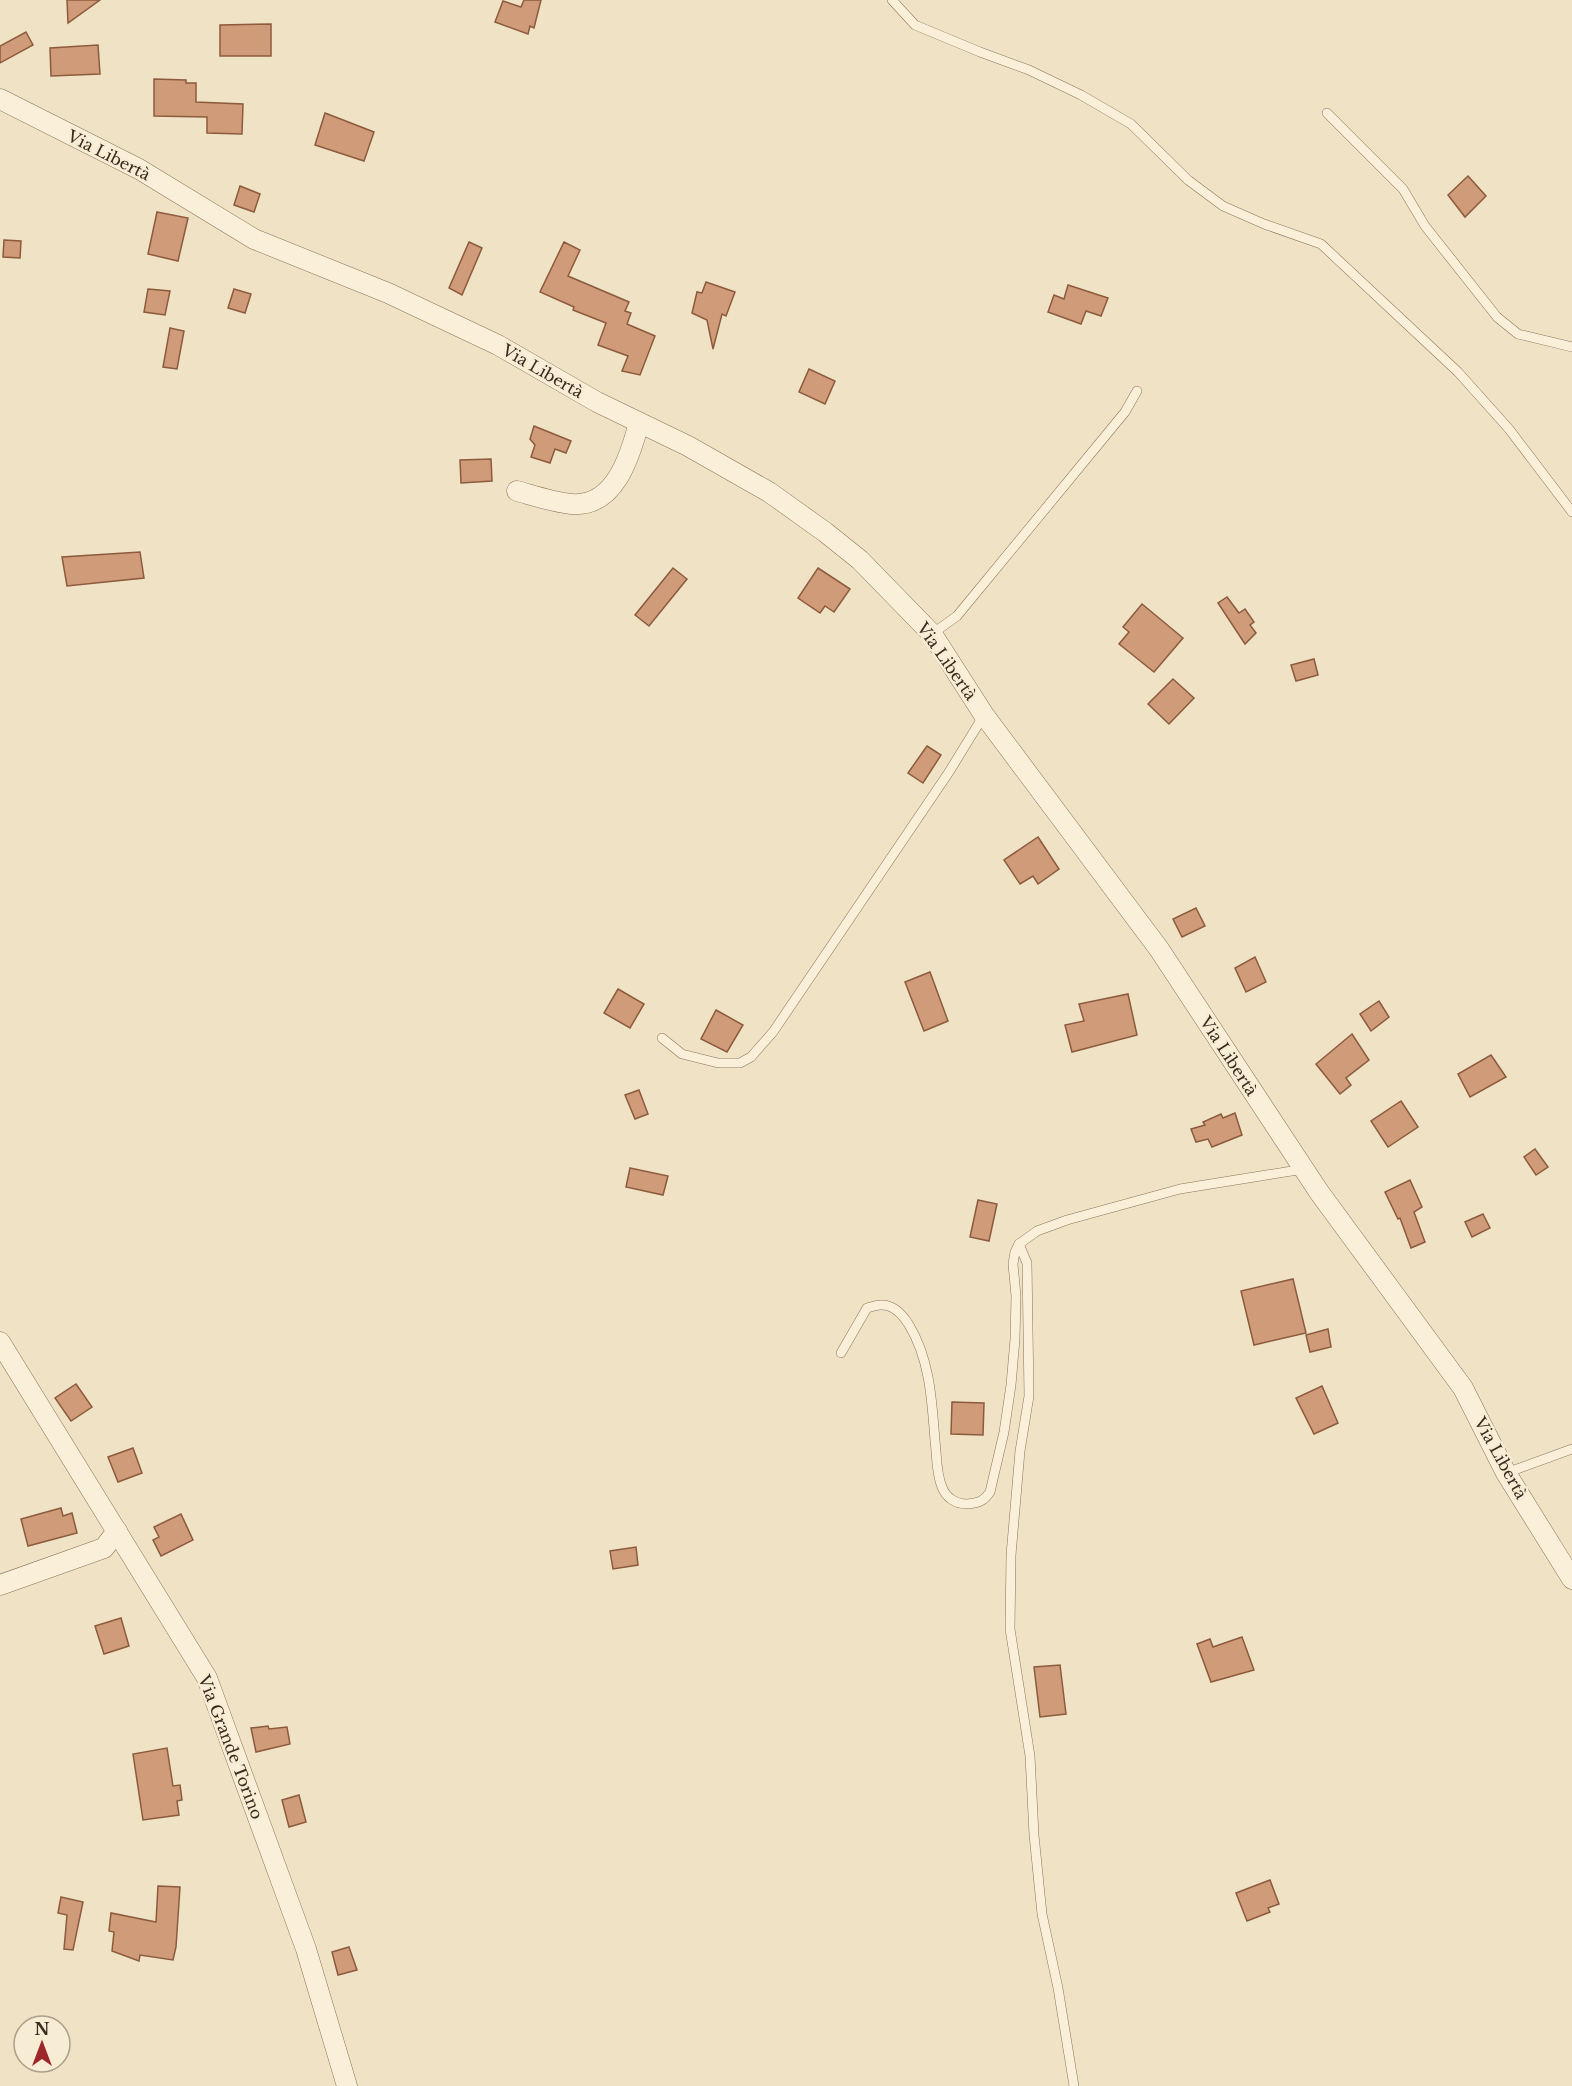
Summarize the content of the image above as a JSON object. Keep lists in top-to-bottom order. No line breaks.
{"streets":{"street":["Via Libertà","Via Grande Torino"]},"north":"top"}
